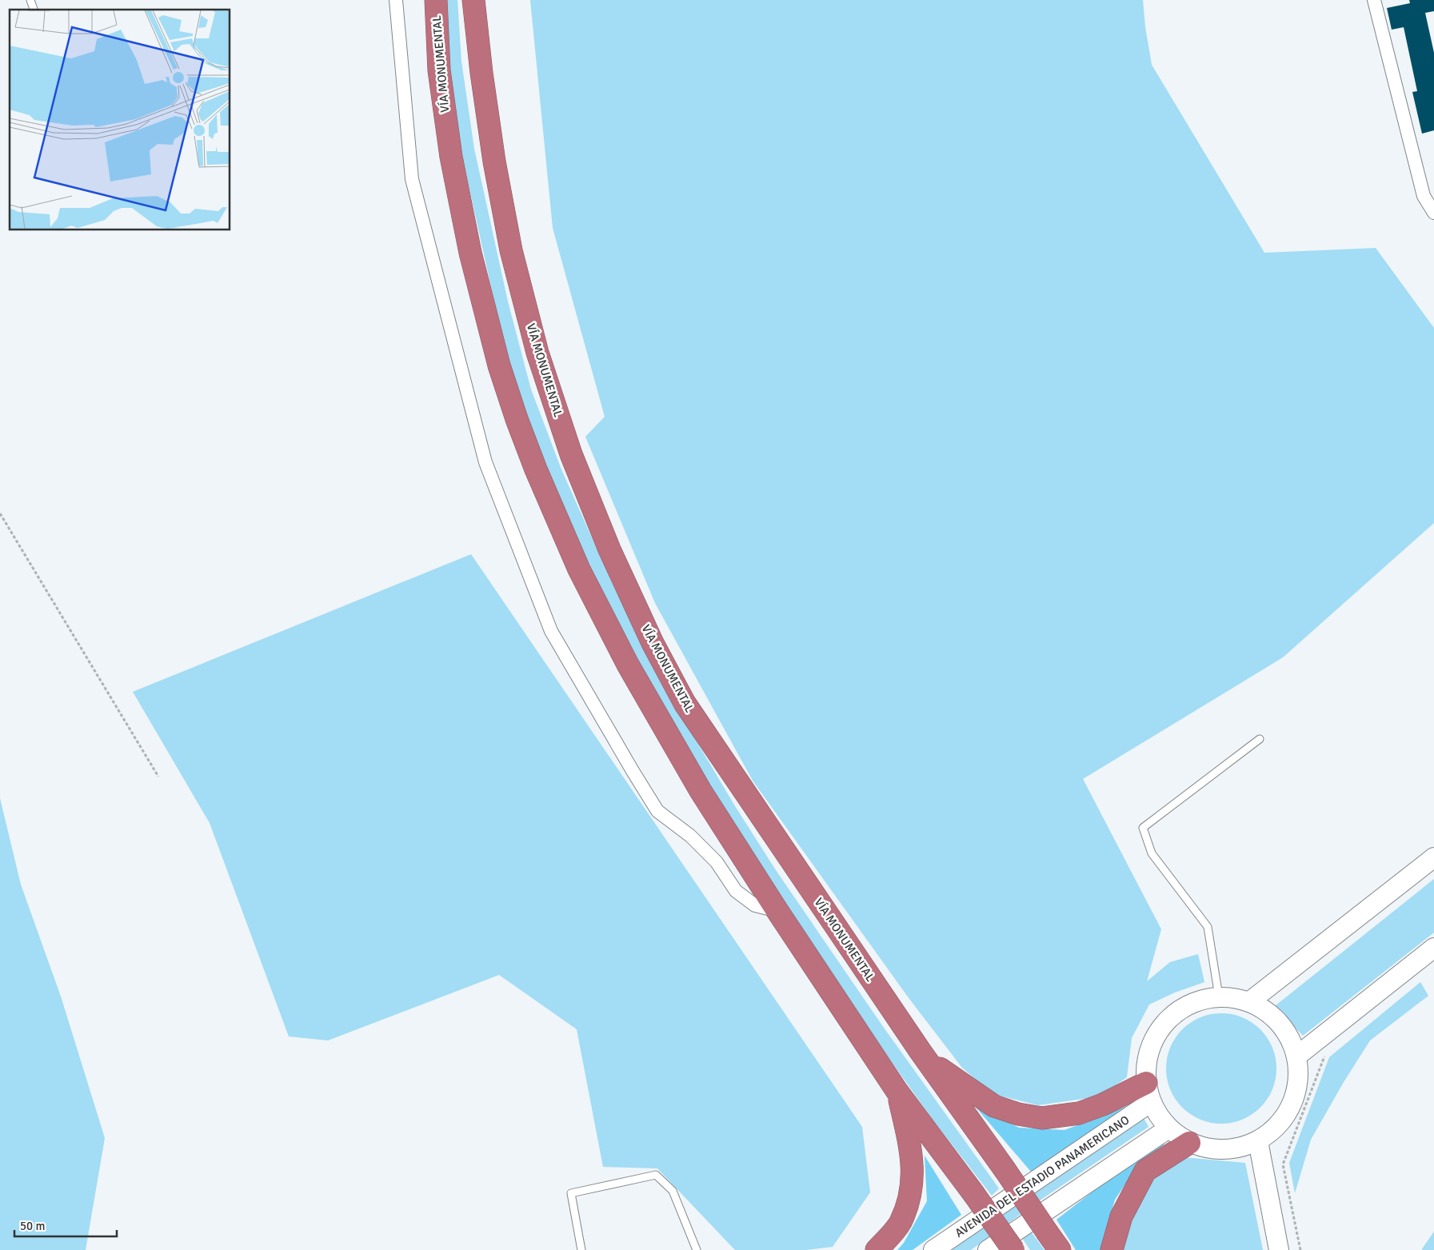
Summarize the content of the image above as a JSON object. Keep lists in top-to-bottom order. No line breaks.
{"streets":{"highway":["VÍA MONUMENTAL"],"street":["AVENIDA DEL ESTADIO PANAMERICANO"]},"scale_bar":"50 m"}
